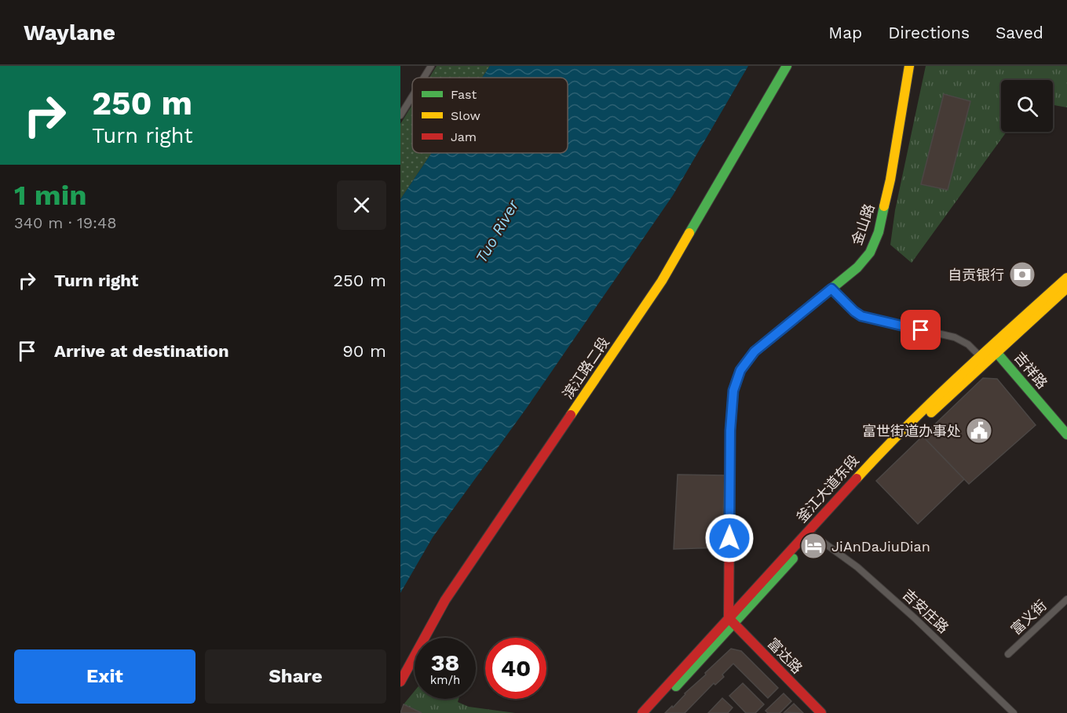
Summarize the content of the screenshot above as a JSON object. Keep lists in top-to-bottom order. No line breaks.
{"streets":{"street":["金山路","滨江路二段","吉祥路","釜江大道东段","吉安庄路","富义街","富达路"]},"crossings":[["金山路","釜江大道东段"],["金山路","富达路"],["吉祥路","釜江大道东段"],["釜江大道东段","吉安庄路"],["釜江大道东段","富达路"]],"water":["Tuo River"],"places":{"bank":["自贡银行"],"public building":["富世街道办事处"],"hotel":["JiAnDaJiuDian"]},"legend":["Fast","Slow","Jam"],"page":{"header":"Waylane","nav":["Map","Directions","Saved"],"turn":["250 m","Turn right"],"heading":["1 min","340 m · 19:48"],"list":[{"name":"Turn right","value":"250 m"},{"name":"Arrive at destination","value":"90 m"}],"speed":"38 km/h","limit":"40","buttons":["Exit","Share"]}}
